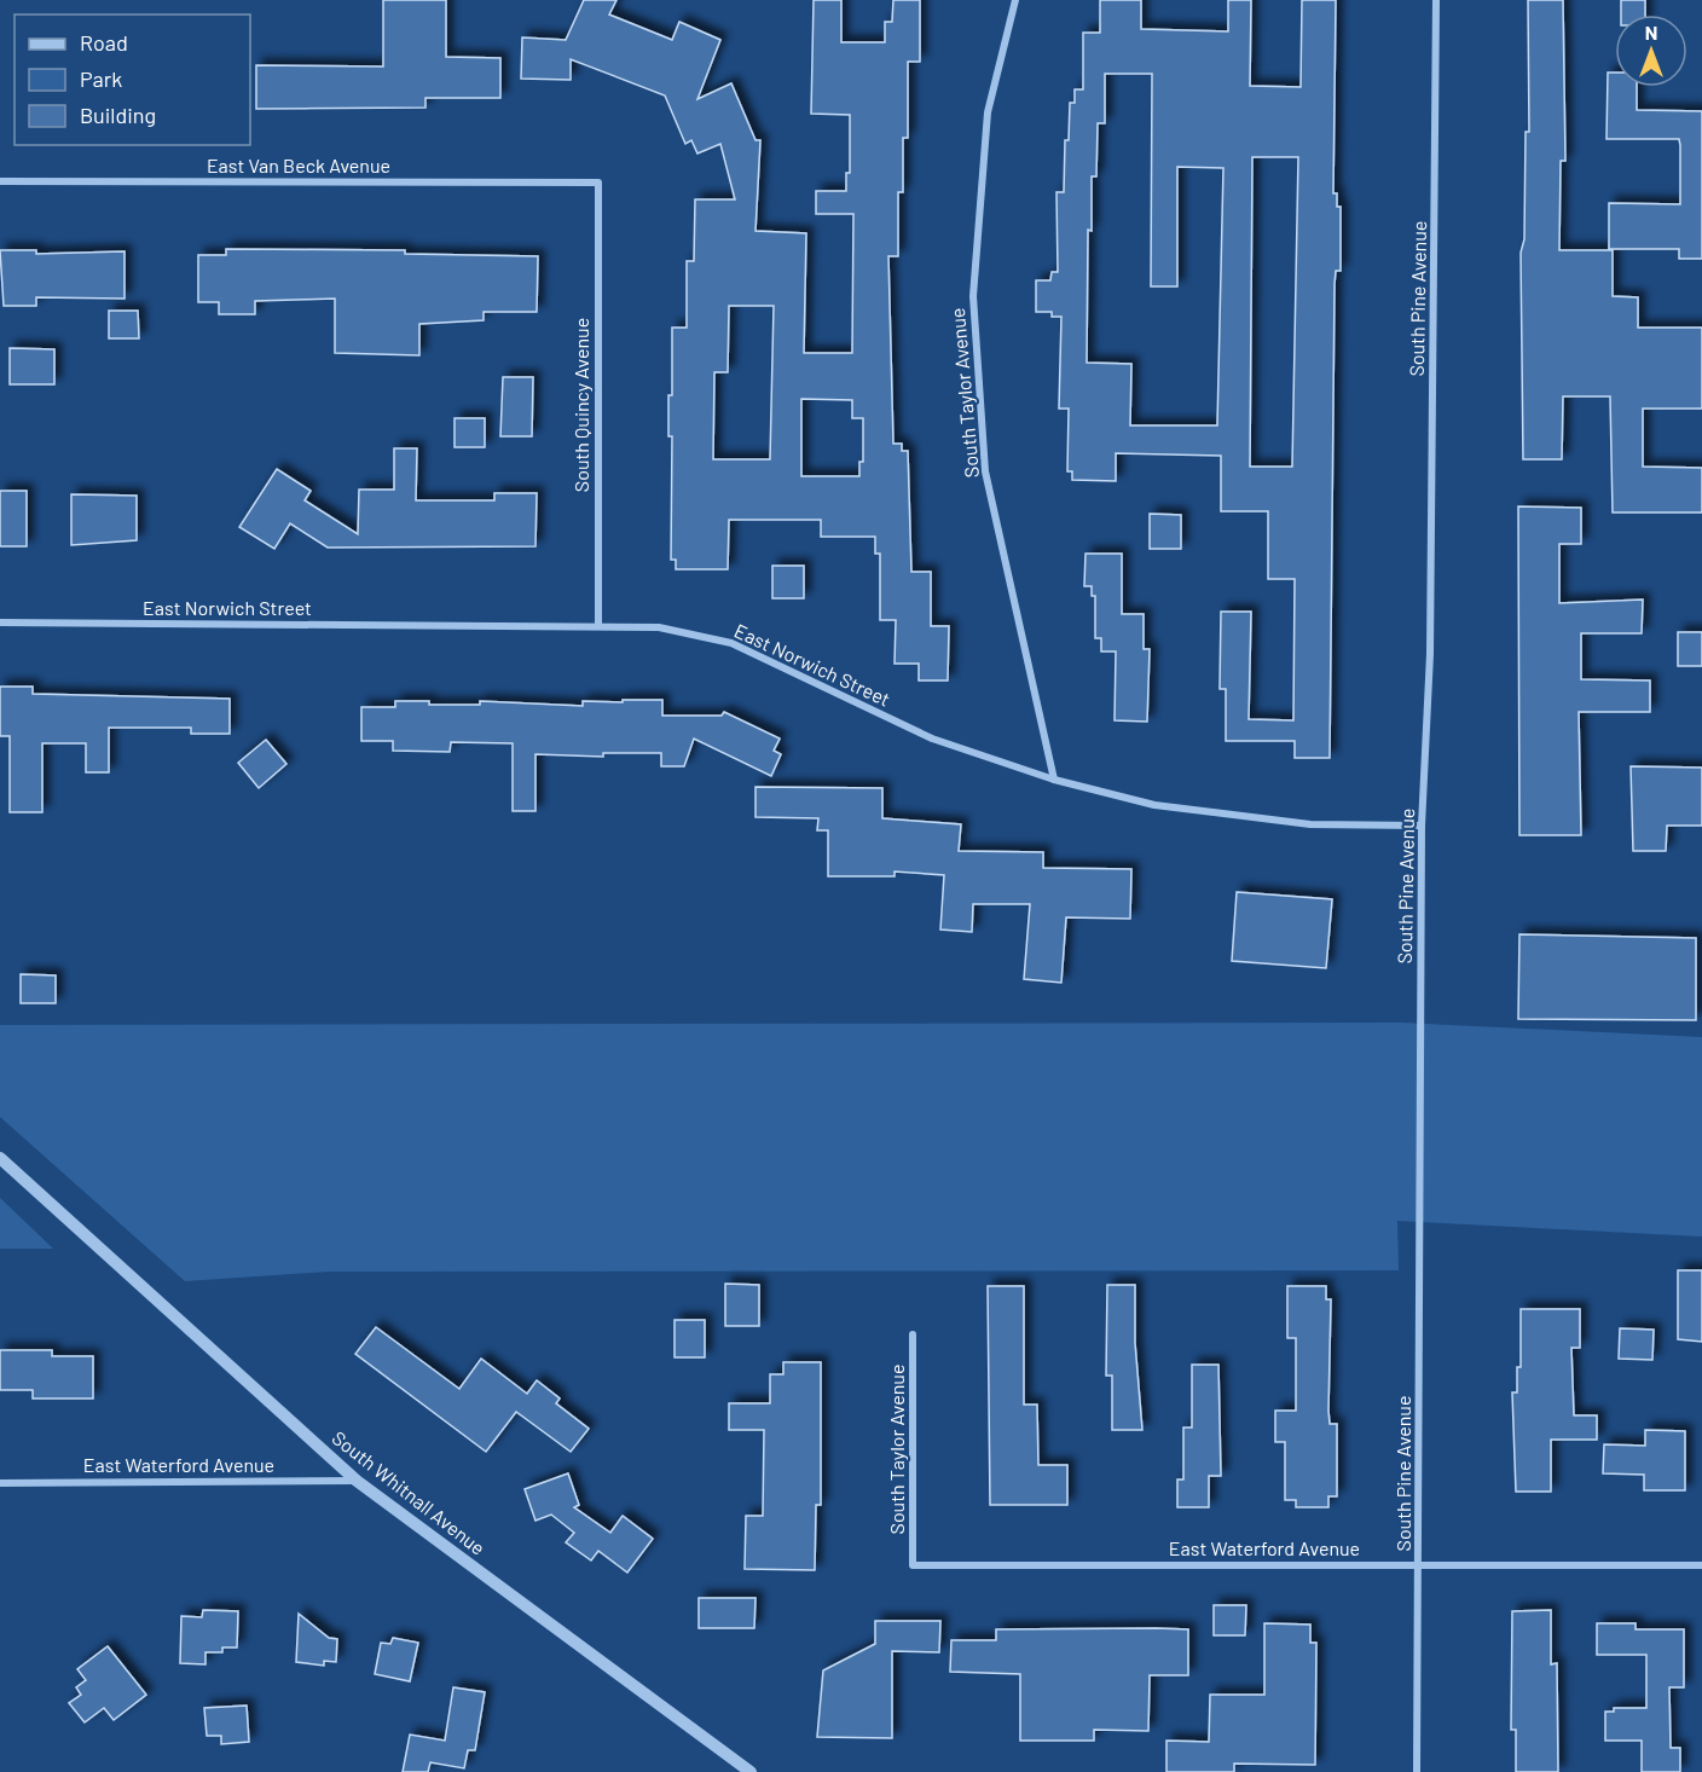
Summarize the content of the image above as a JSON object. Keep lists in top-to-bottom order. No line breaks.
{"streets":{"street":["East Van Beck Avenue","South Pine Avenue","South Taylor Avenue","South Quincy Avenue","East Norwich Street","East Waterford Avenue","South Whitnall Avenue"]},"crossings":[["East Van Beck Avenue","South Quincy Avenue"],["South Pine Avenue","East Norwich Street"],["South Pine Avenue","East Waterford Avenue"],["South Taylor Avenue","East Norwich Street"],["South Taylor Avenue","East Waterford Avenue"],["South Quincy Avenue","East Norwich Street"],["East Waterford Avenue","South Whitnall Avenue"]],"legend":["Road","Park","Building"],"north":"top"}
